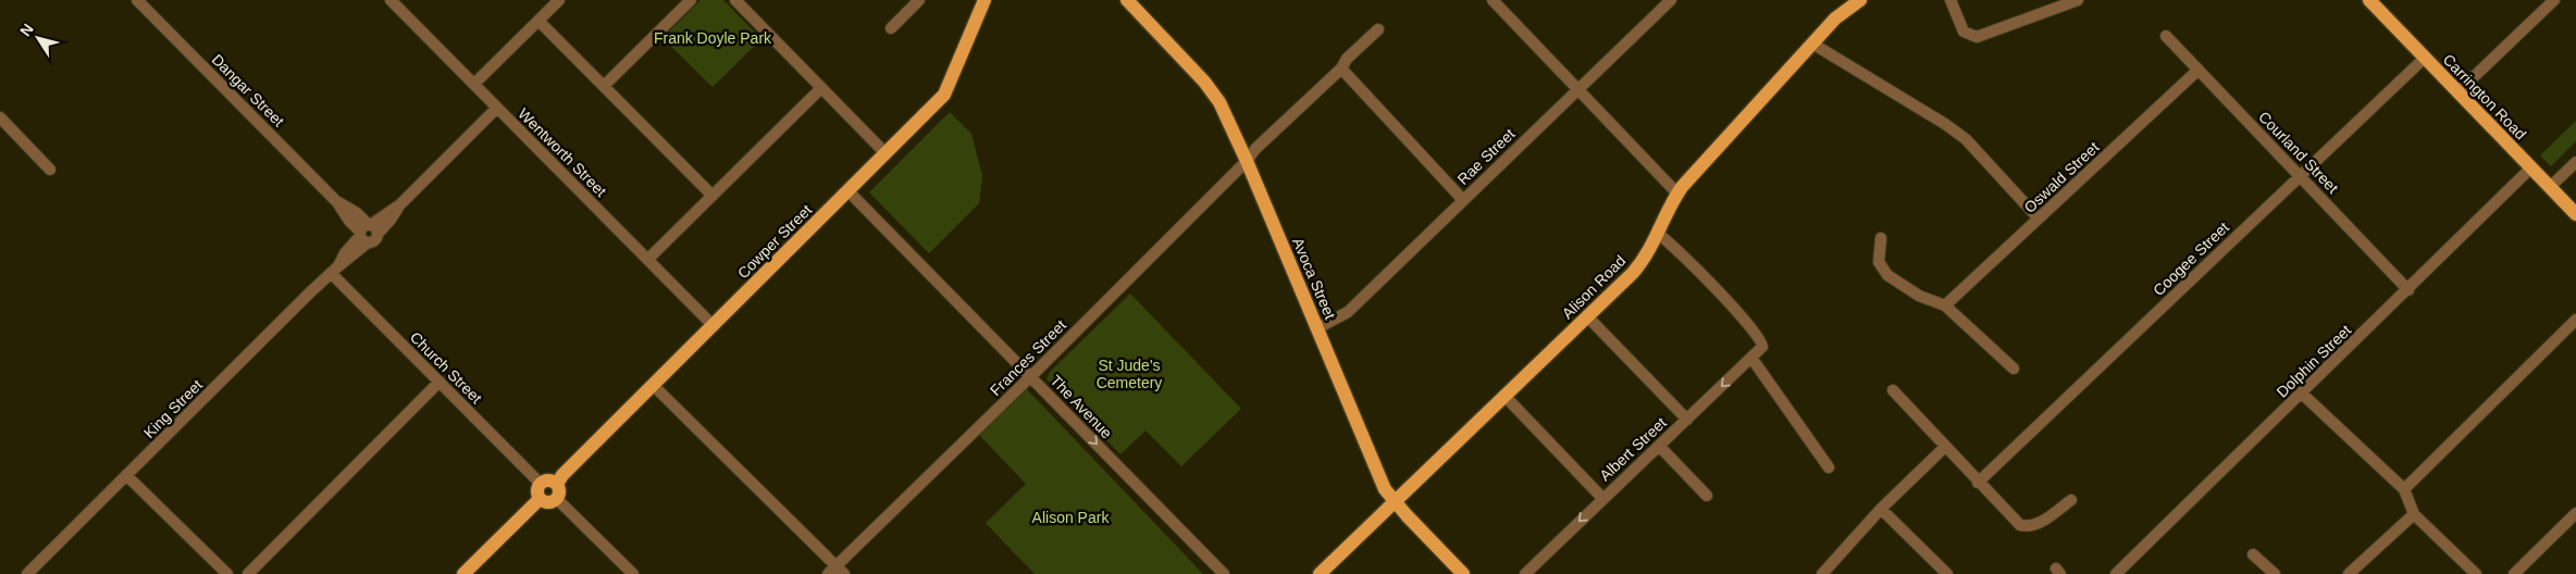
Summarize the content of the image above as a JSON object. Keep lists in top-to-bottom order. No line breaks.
{"streets":{"main road":["Carrington Road","Cowper Street","Avoca Street","Alison Road"],"street":["Dangar Street","Wentworth Street","Courland Street","Rae Street","Oswald Street","Coogee Street","Frances Street","Dolphin Street","Church Street","The Avenue","King Street","Albert Street"]},"crossings":[["Dangar Street","King Street"],["Carrington Road","Coogee Street"],["Carrington Road","Dolphin Street"],["Wentworth Street","Cowper Street"],["Wentworth Street","King Street"],["Courland Street","Oswald Street"],["Courland Street","Coogee Street"],["Courland Street","Dolphin Street"],["Rae Street","Avoca Street"],["Cowper Street","Church Street"],["Cowper Street","The Avenue"],["Avoca Street","Alison Road"],["Avoca Street","Frances Street"],["Alison Road","Albert Street"],["Frances Street","The Avenue"],["Church Street","King Street"]],"one_way":["The Avenue","Albert Street"],"parks":["Frank Doyle Park","St Jude's Cemetery","Alison Park"],"north":"top left"}
